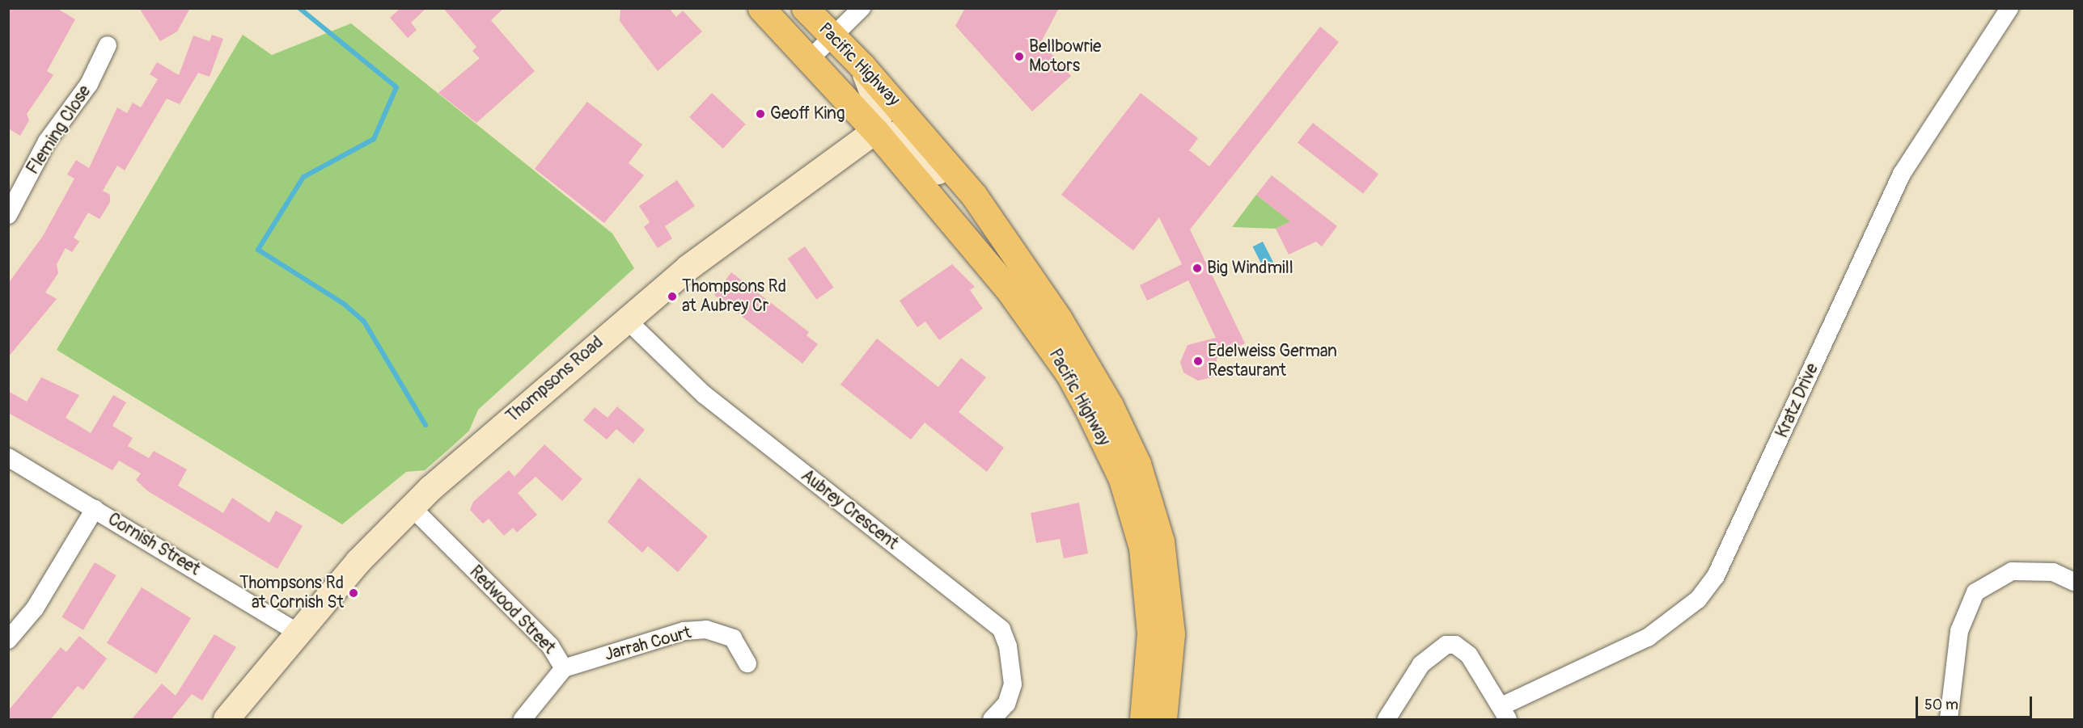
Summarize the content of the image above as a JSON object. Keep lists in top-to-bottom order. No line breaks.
{"streets":{"highway":["Pacific Highway"],"street":["Fleming Close","Thompsons Road","Kratz Drive","Aubrey Crescent","Cornish Street","Redwood Street","Jarrah Court"]},"crossings":[["Pacific Highway","Thompsons Road"],["Thompsons Road","Aubrey Crescent"],["Thompsons Road","Cornish Street"],["Thompsons Road","Redwood Street"],["Redwood Street","Jarrah Court"]],"places":["Bellbowrie Motors","Geoff King","Big Windmill","Thompsons Rd at Aubrey Cr","Edelweiss German Restaurant","Thompsons Rd at Cornish St"],"scale_bar":"50 m"}
